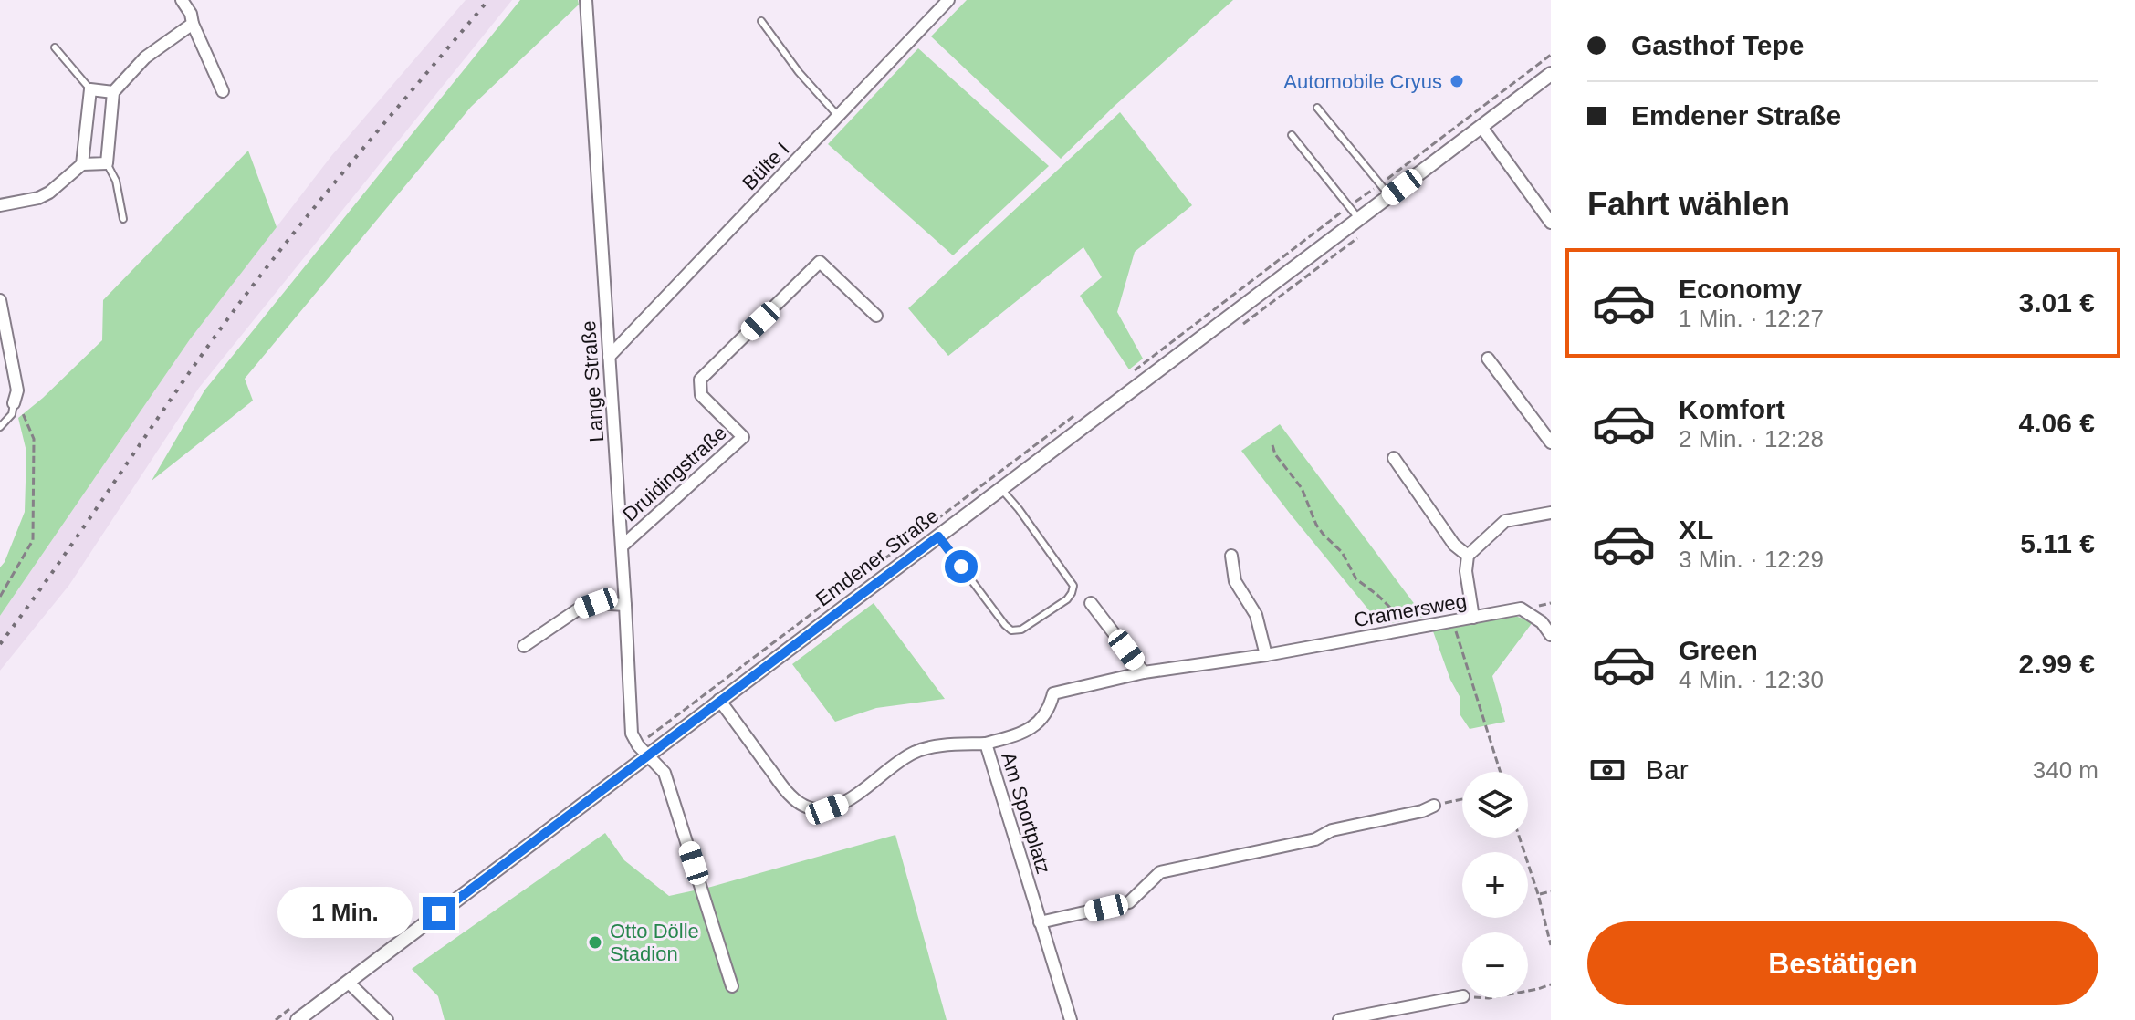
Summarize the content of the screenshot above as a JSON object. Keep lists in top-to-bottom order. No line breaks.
{"streets":{"street":["Bülte I","Lange Straße","Druidingstraße","Emdener Straße","Cramersweg","Am Sportplatz"]},"crossings":[["Bülte I","Lange Straße"],["Lange Straße","Druidingstraße"],["Lange Straße","Emdener Straße"],["Emdener Straße","Am Sportplatz"],["Cramersweg","Am Sportplatz"]],"places":["Automobile Cryus","Otto Dölle Stadion"],"page":{"banner":["Gasthof Tepe","Emdener Straße"],"heading":"Fahrt wählen","list":[{"name":"Economy","note":"1 Min. · 12:27","value":"3.01 €"},{"name":"Komfort","note":"2 Min. · 12:28","value":"4.06 €"},{"name":"XL","note":"3 Min. · 12:29","value":"5.11 €"},{"name":"Green","note":"4 Min. · 12:30","value":"2.99 €"}],"pay":["Bar","340 m"],"map_buttons":["+","−"],"bubble":"1 Min.","buttons":"Bestätigen"}}
